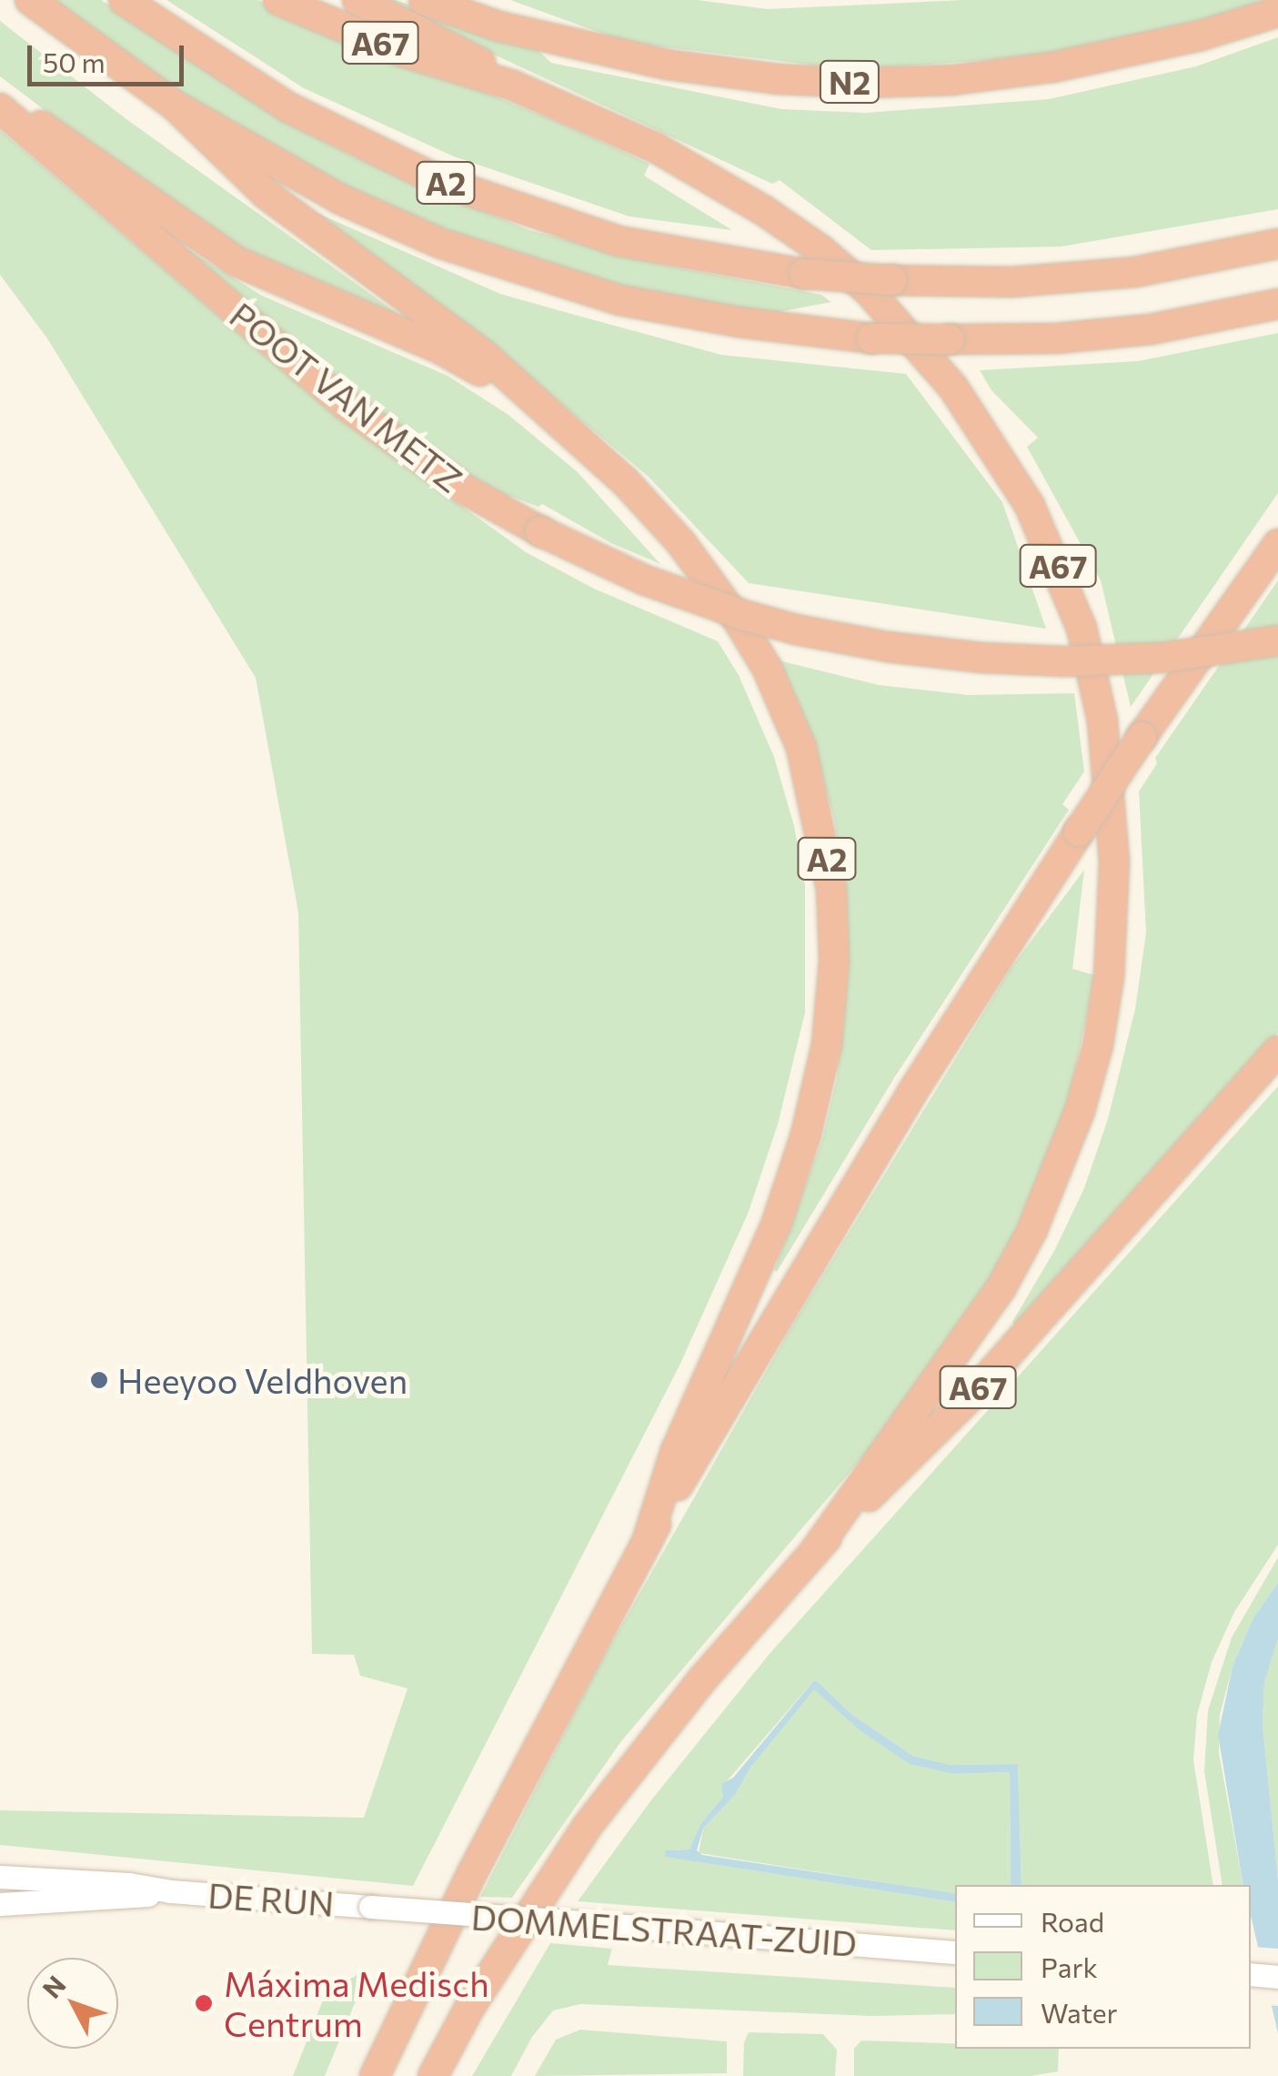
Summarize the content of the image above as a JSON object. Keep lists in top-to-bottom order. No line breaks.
{"streets":{"highway":["A67","N2","A2","POOT VAN METZ"],"main road":["DE RUN","DOMMELSTRAAT-ZUID"]},"crossings":[["DE RUN","DOMMELSTRAAT-ZUID"]],"places":["Heeyoo Veldhoven","Máxima Medisch Centrum"],"legend":["Road","Park","Water"],"scale_bar":"50 m","north":"top left"}
